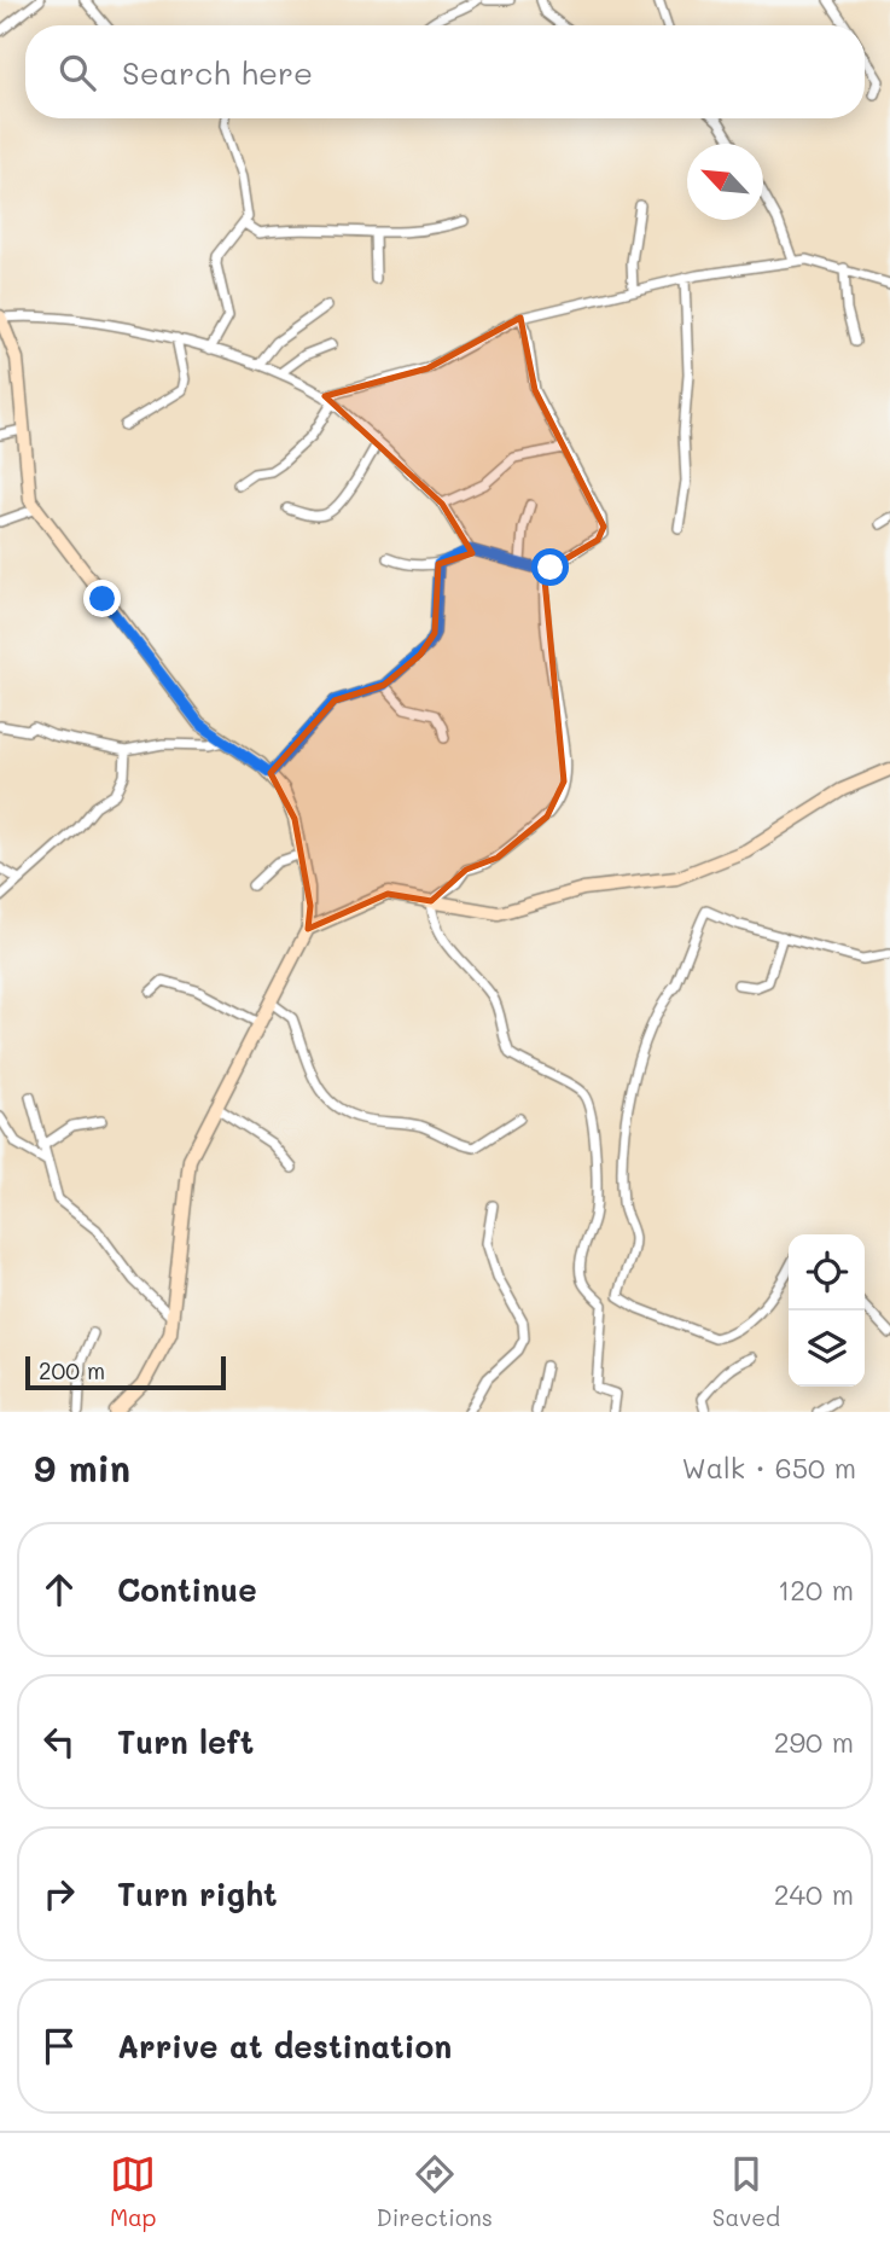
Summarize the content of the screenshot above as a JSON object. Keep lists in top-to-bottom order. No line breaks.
{"scale_bar":"200 m","north":"top left","page":{"search":"Search here","scale":"200 m","heading":["9 min","Walk · 650 m"],"list":[["Continue","120 m"],["Turn left","290 m"],["Turn right","240 m"],"Arrive at destination"],"nav":["Map","Directions","Saved"]}}
